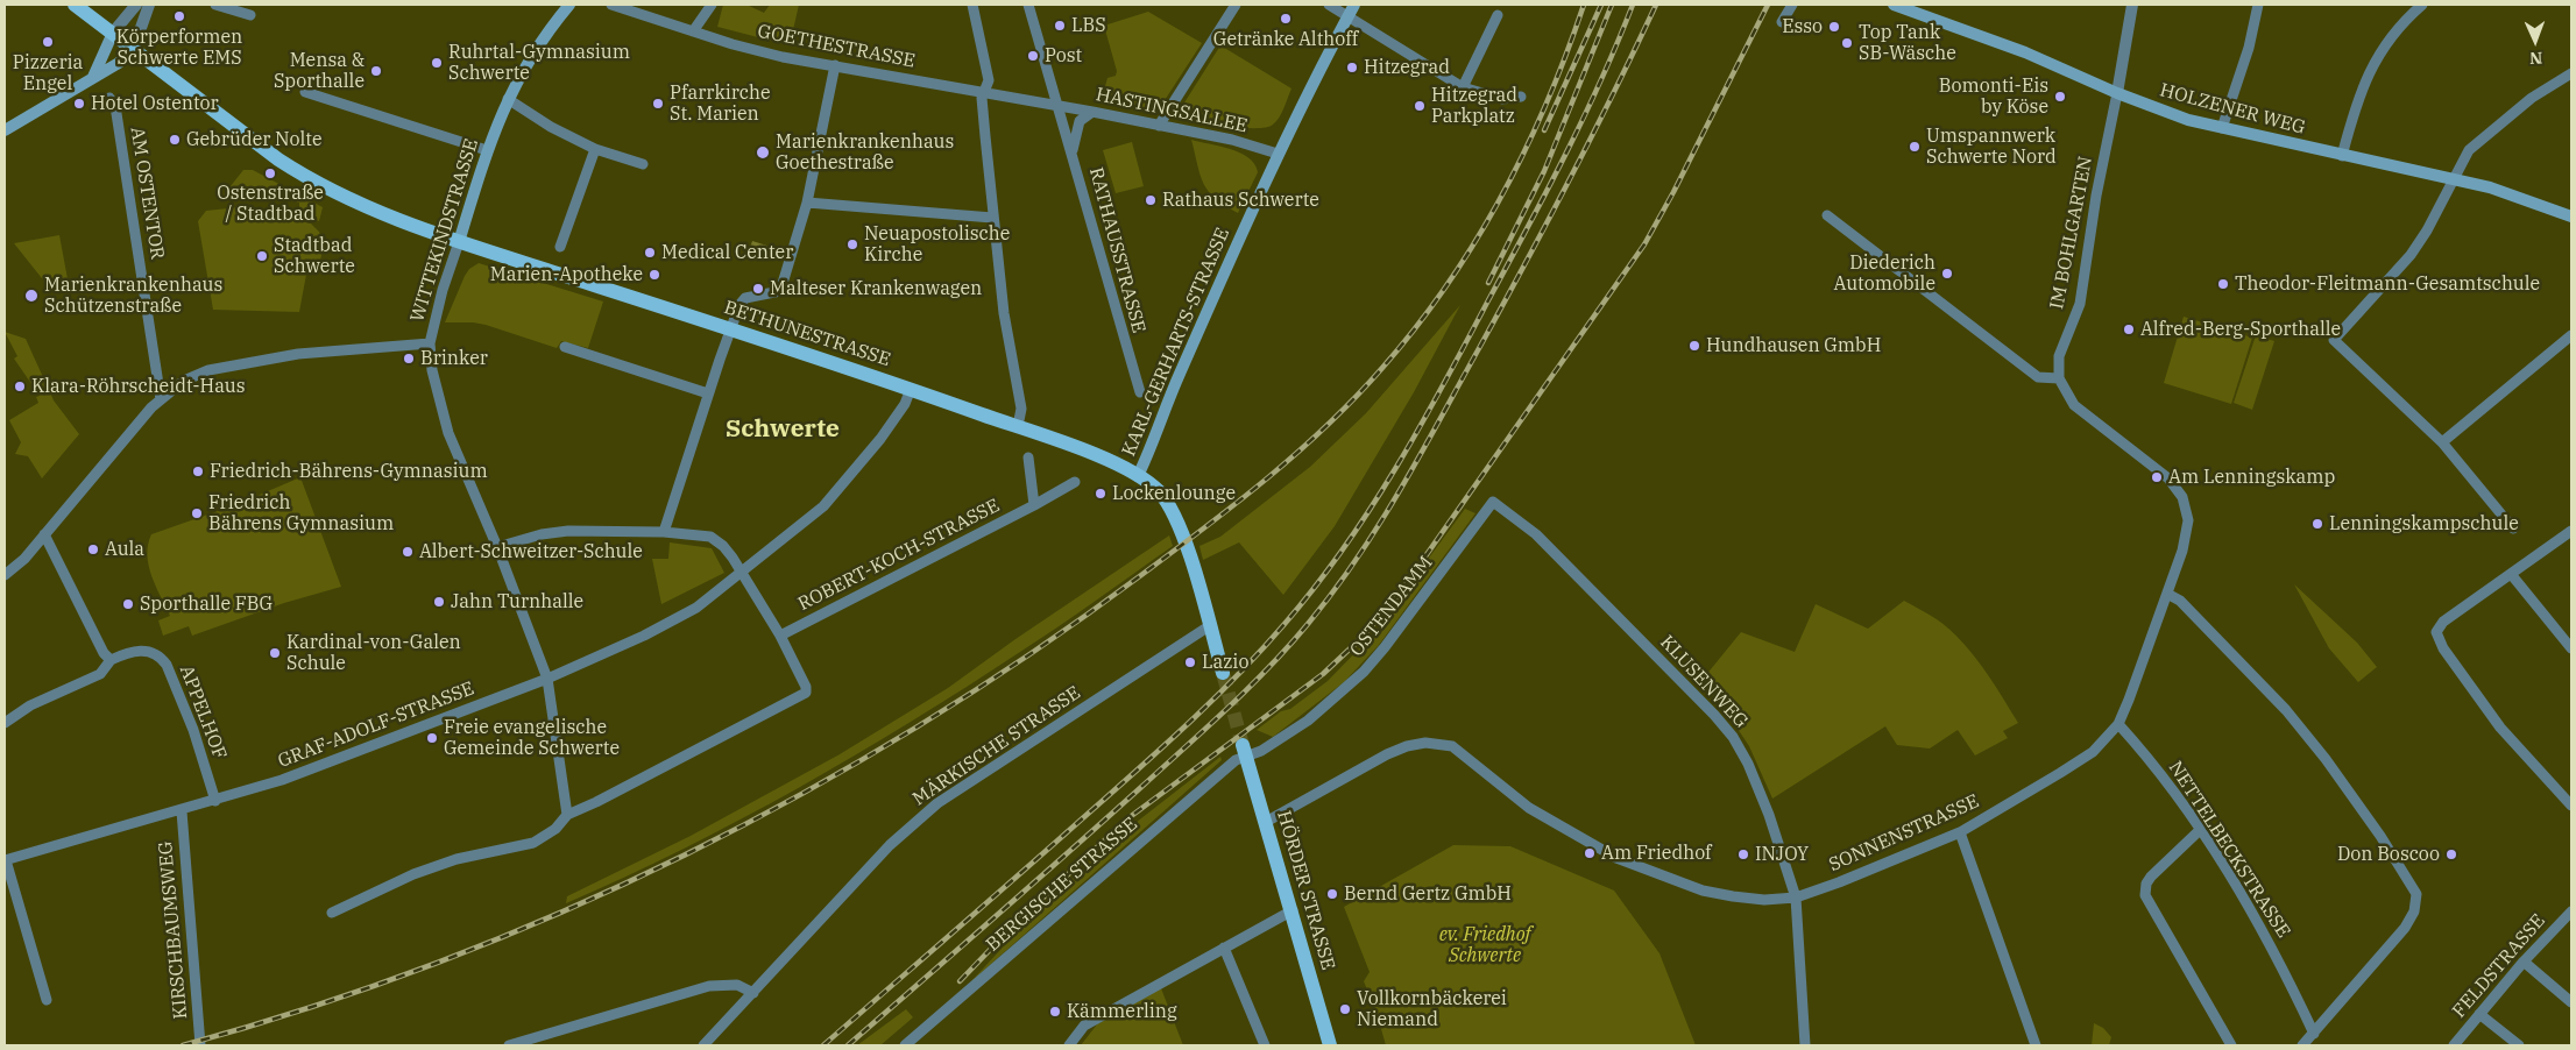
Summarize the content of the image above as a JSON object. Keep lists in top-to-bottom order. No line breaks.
{"streets":{"main road":["HOLZENER WEG","WITTEKINDSTRASSE","BETHUNESTRASSE","KARL-GERHARTS-STRASSE","HÖRDER STRASSE"],"street":["GOETHESTRASSE","HASTINGSALLEE","AM OSTENTOR","IM BOHLGARTEN","RATHAUSSTRASSE","ROBERT-KOCH-STRASSE","OSTENDAMM","KLUSENWEG","APPELHOF","GRAF-ADOLF-STRASSE","MÄRKISCHE STRASSE","SONNENSTRASSE","NETTELBECKSTRASSE","BERGISCHE STRASSE","KIRSCHBAUMSWEG","FELDSTRASSE"]},"crossings":[["GOETHESTRASSE","HASTINGSALLEE"],["GOETHESTRASSE","RATHAUSSTRASSE"],["HOLZENER WEG","IM BOHLGARTEN"],["HASTINGSALLEE","RATHAUSSTRASSE"],["HASTINGSALLEE","KARL-GERHARTS-STRASSE"],["WITTEKINDSTRASSE","BETHUNESTRASSE"],["WITTEKINDSTRASSE","GRAF-ADOLF-STRASSE"],["IM BOHLGARTEN","SONNENSTRASSE"],["BETHUNESTRASSE","KARL-GERHARTS-STRASSE"],["BETHUNESTRASSE","GRAF-ADOLF-STRASSE"],["OSTENDAMM","KLUSENWEG"],["OSTENDAMM","BERGISCHE STRASSE"],["OSTENDAMM","HÖRDER STRASSE"],["KLUSENWEG","SONNENSTRASSE"],["APPELHOF","GRAF-ADOLF-STRASSE"],["GRAF-ADOLF-STRASSE","KIRSCHBAUMSWEG"],["SONNENSTRASSE","NETTELBECKSTRASSE"],["SONNENSTRASSE","HÖRDER STRASSE"],["BERGISCHE STRASSE","HÖRDER STRASSE"]],"districts":["Schwerte"],"parks":["ev. Friedhof Schwerte"],"places":["Körperformen Schwerte EMS","Getränke Althoff","LBS","Esso","Pizzeria Engel","Top Tank SB-Wäsche","Post","Ruhrtal-Gymnasium Schwerte","Hitzegrad","Mensa & Sporthalle","Bomonti-Eis by Köse","Hotel Ostentor","Pfarrkirche St. Marien","Hitzegrad Parkplatz","Gebrüder Nolte","Umspannwerk Schwerte Nord","Marienkrankenhaus Goethestraße","Ostenstraße / Stadtbad","Rathaus Schwerte","Neuapostolische Kirche","Medical Center","Stadtbad Schwerte","Diederich Automobile","Marien-Apotheke","Theodor-Fleitmann-Gesamtschule","Malteser Krankenwagen","Marienkrankenhaus Schützenstraße","Alfred-Berg-Sporthalle","Hundhausen GmbH","Brinker","Klara-Röhrscheidt-Haus","Friedrich-Bährens-Gymnasium","Am Lenningskamp","Lockenlounge","Friedrich Bährens Gymnasium","Lenningskampschule","Aula","Albert-Schweitzer-Schule","Jahn Turnhalle","Sporthalle FBG","Kardinal-von-Galen Schule","Lazio","Freie evangelische Gemeinde Schwerte","Am Friedhof","INJOY","Don Boscoo","Bernd Gertz GmbH","Vollkornbäckerei Niemand","Kämmerling"],"north":"bottom"}
